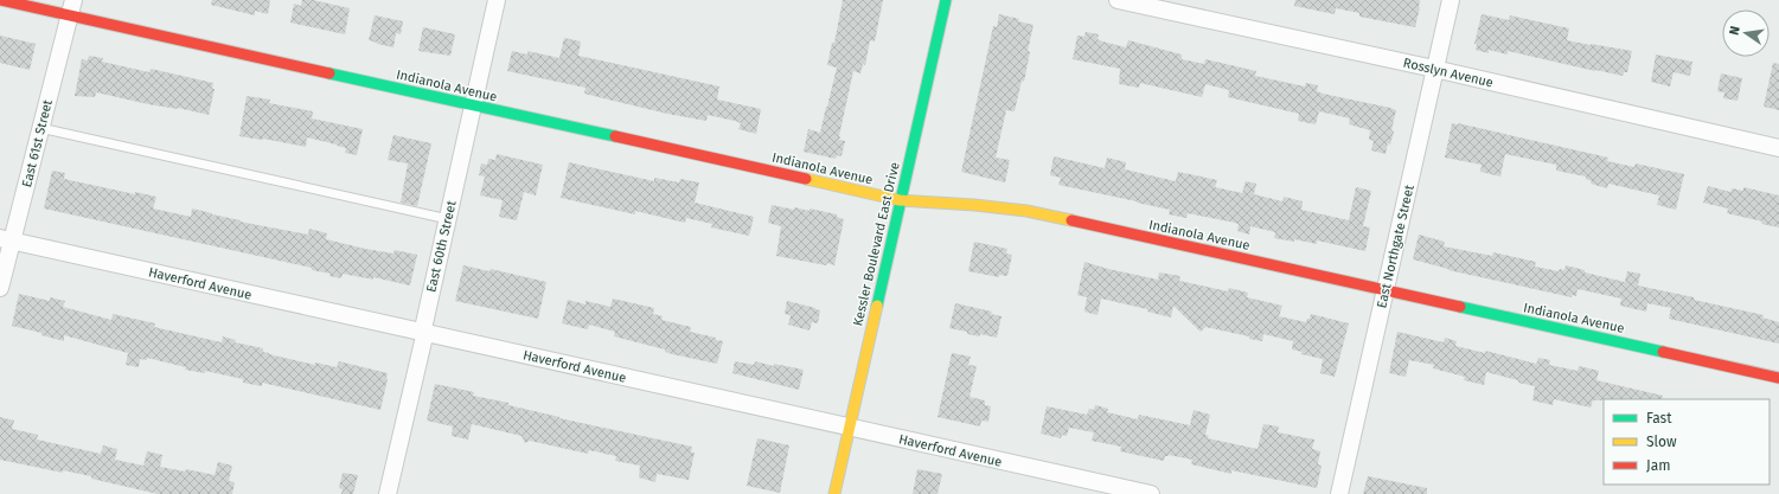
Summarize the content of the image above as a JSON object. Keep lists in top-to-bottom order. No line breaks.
{"streets":{"street":["Rosslyn Avenue","Indianola Avenue","East 61st Street","Kessler Boulevard East Drive","East 60th Street","East Northgate Street","Haverford Avenue"]},"crossings":[["Rosslyn Avenue","East Northgate Street"],["Indianola Avenue","East 61st Street"],["Indianola Avenue","Kessler Boulevard East Drive"],["Indianola Avenue","East 60th Street"],["Indianola Avenue","East Northgate Street"],["East 61st Street","Haverford Avenue"],["Kessler Boulevard East Drive","Haverford Avenue"],["East 60th Street","Haverford Avenue"]],"legend":["Fast","Slow","Jam"],"north":"left"}
